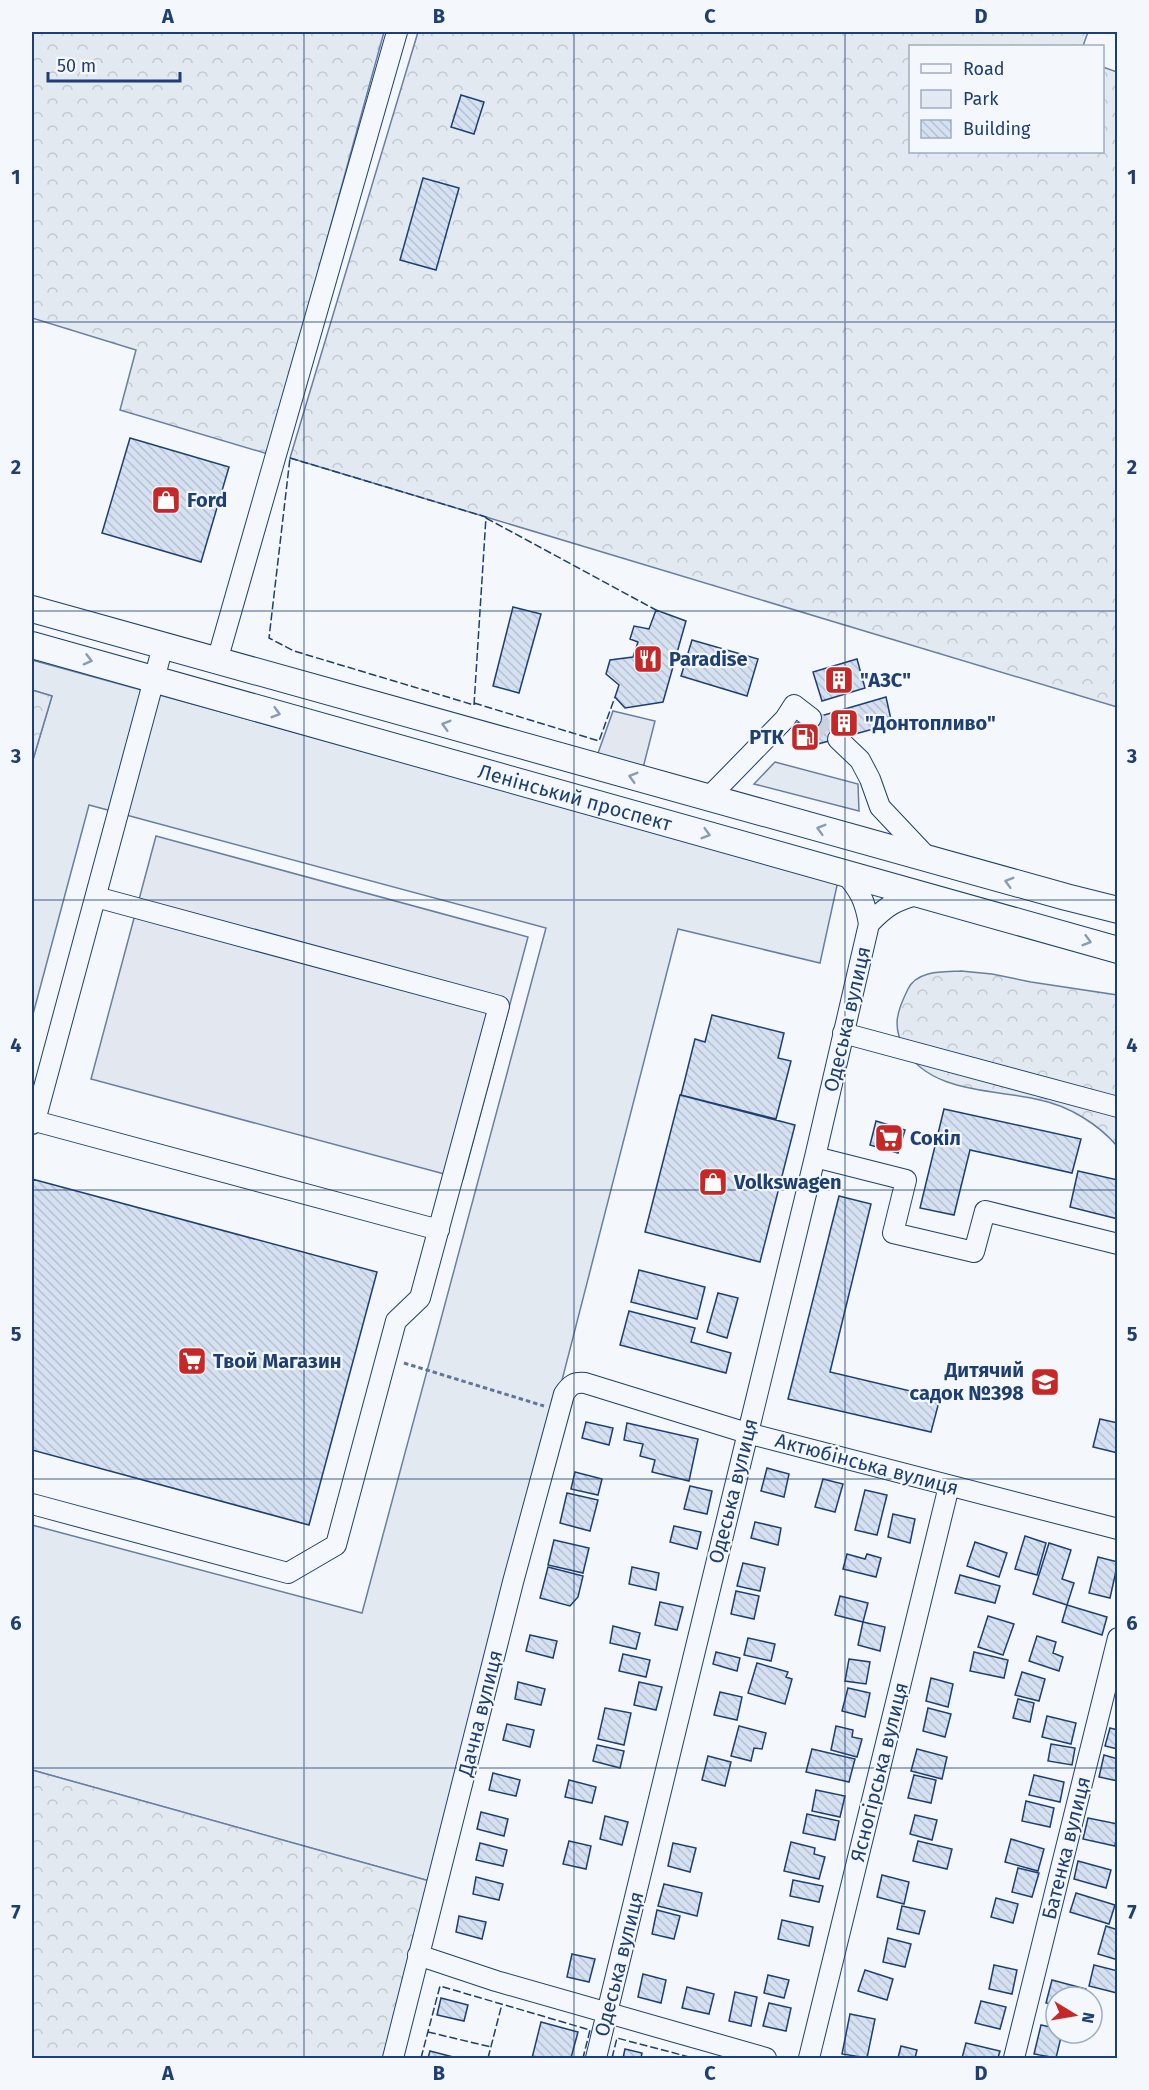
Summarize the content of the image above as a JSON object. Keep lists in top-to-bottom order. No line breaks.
{"streets":{"main road":["Ленінський проспект"],"street":["Одеська вулиця","Актюбінська вулиця","Дачна вулиця","Ясногірська вулиця","Батенка вулиця"]},"crossings":[["Ленінський проспект","Одеська вулиця"],["Одеська вулиця","Актюбінська вулиця"],["Актюбінська вулиця","Дачна вулиця"],["Актюбінська вулиця","Ясногірська вулиця"]],"places":{"shop":["Ford","Volkswagen"],"restaurant":["Paradise"],"building":["\"АЗС\"","\"Донтопливо\""],"fuel station":["РТК"],"supermarket":["Сокіл","Твой Магазин"],"school or university":["Дитячий садок №398"]},"legend":["Road","Park","Building"],"scale_bar":"50 m","north":"right","grid":{"columns":["A","B","C","D"],"rows":["1","2","3","4","5","6","7"]}}
